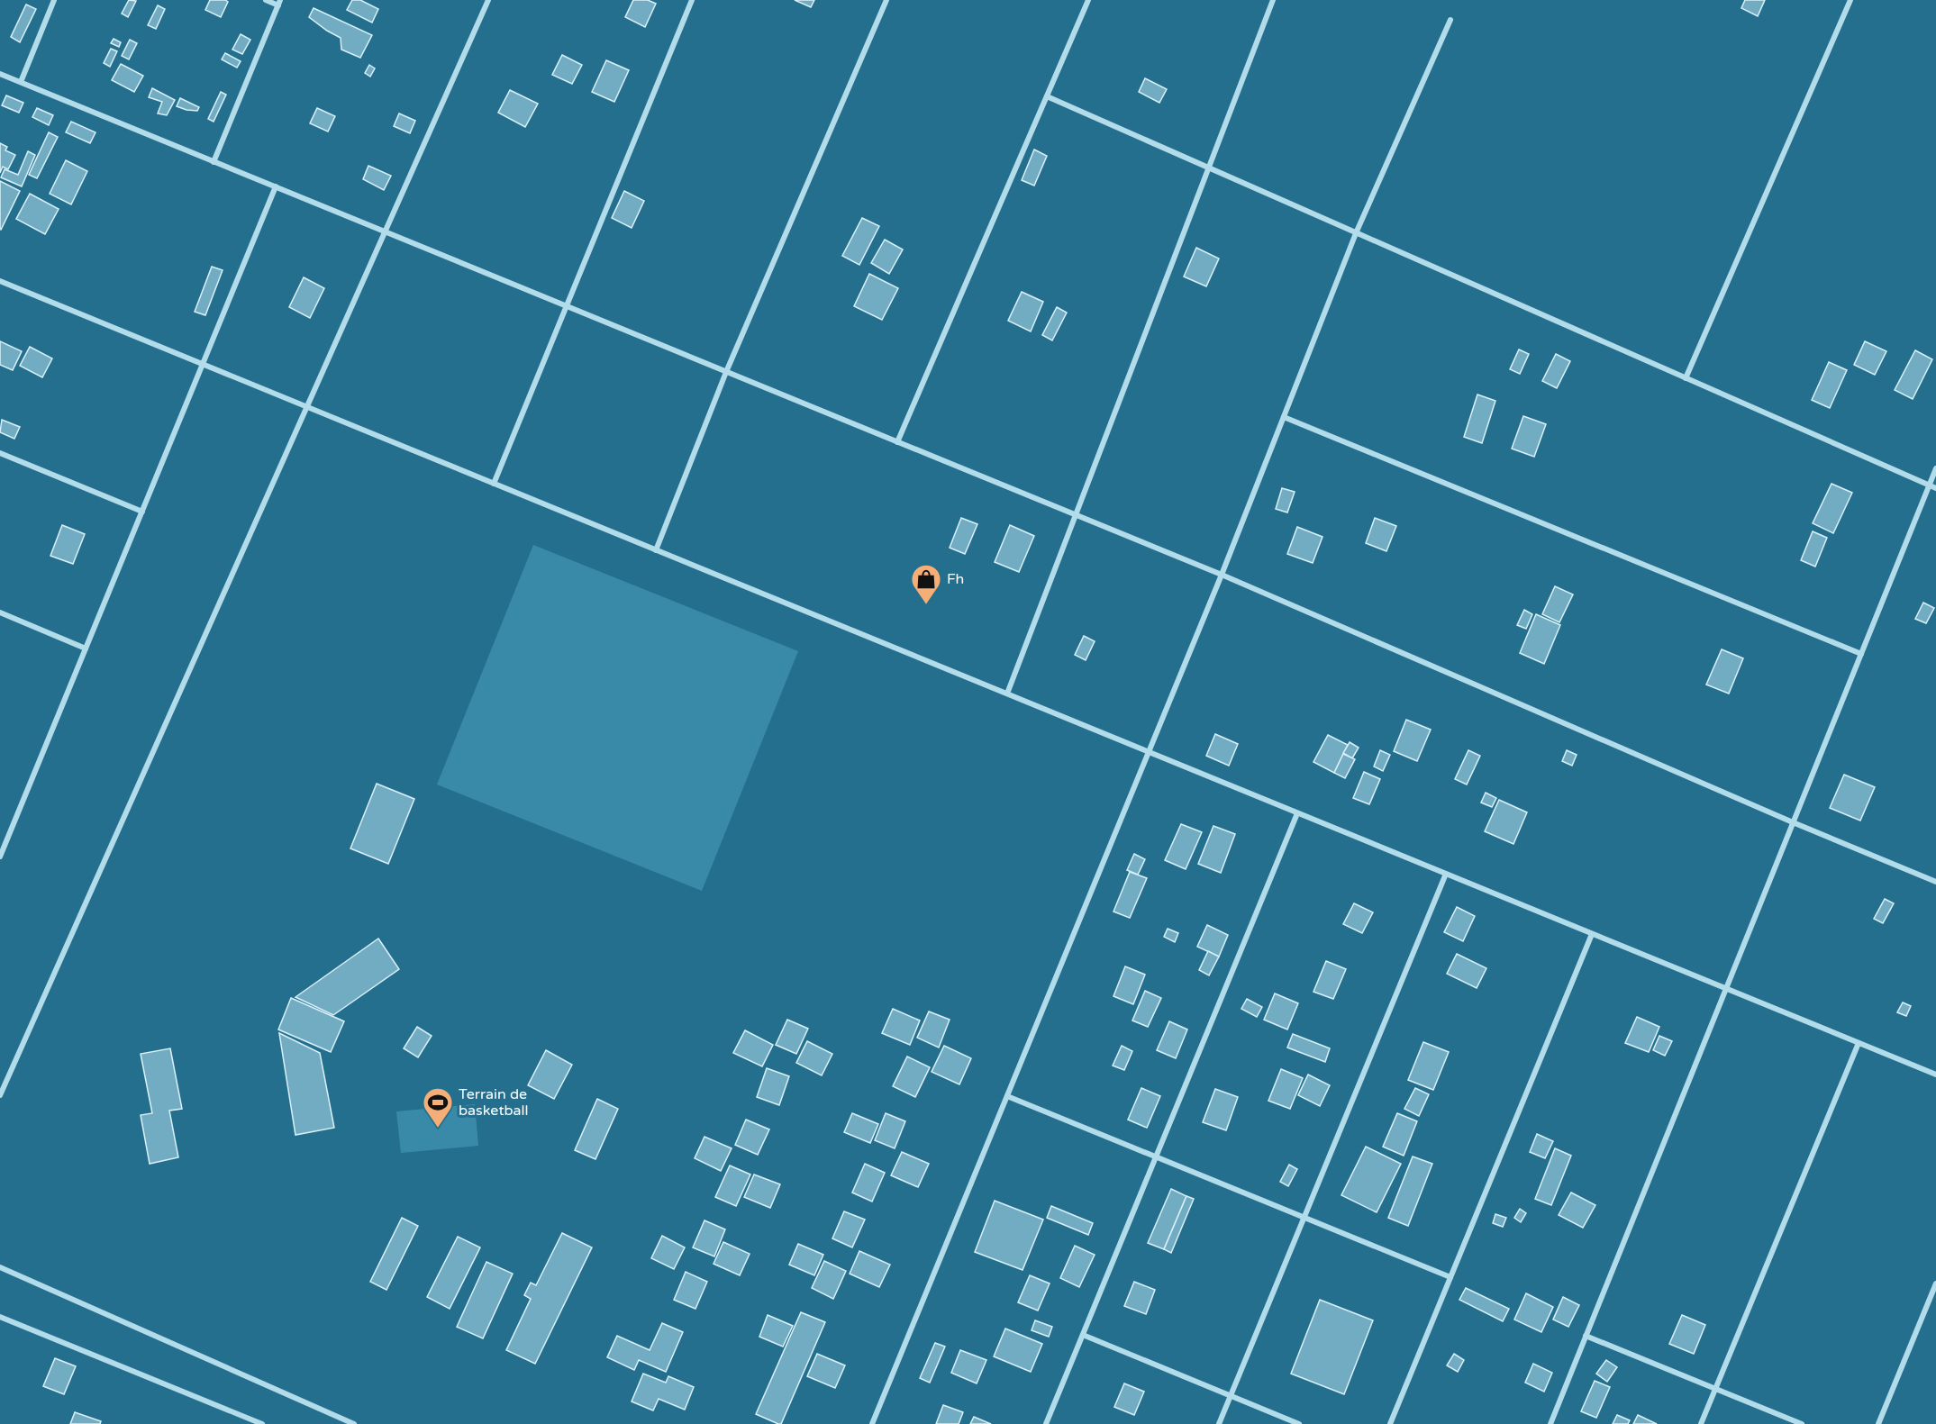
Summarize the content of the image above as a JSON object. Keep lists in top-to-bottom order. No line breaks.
{"places":{"shop":["Fh"],"sports":["Terrain de basketball"]}}
